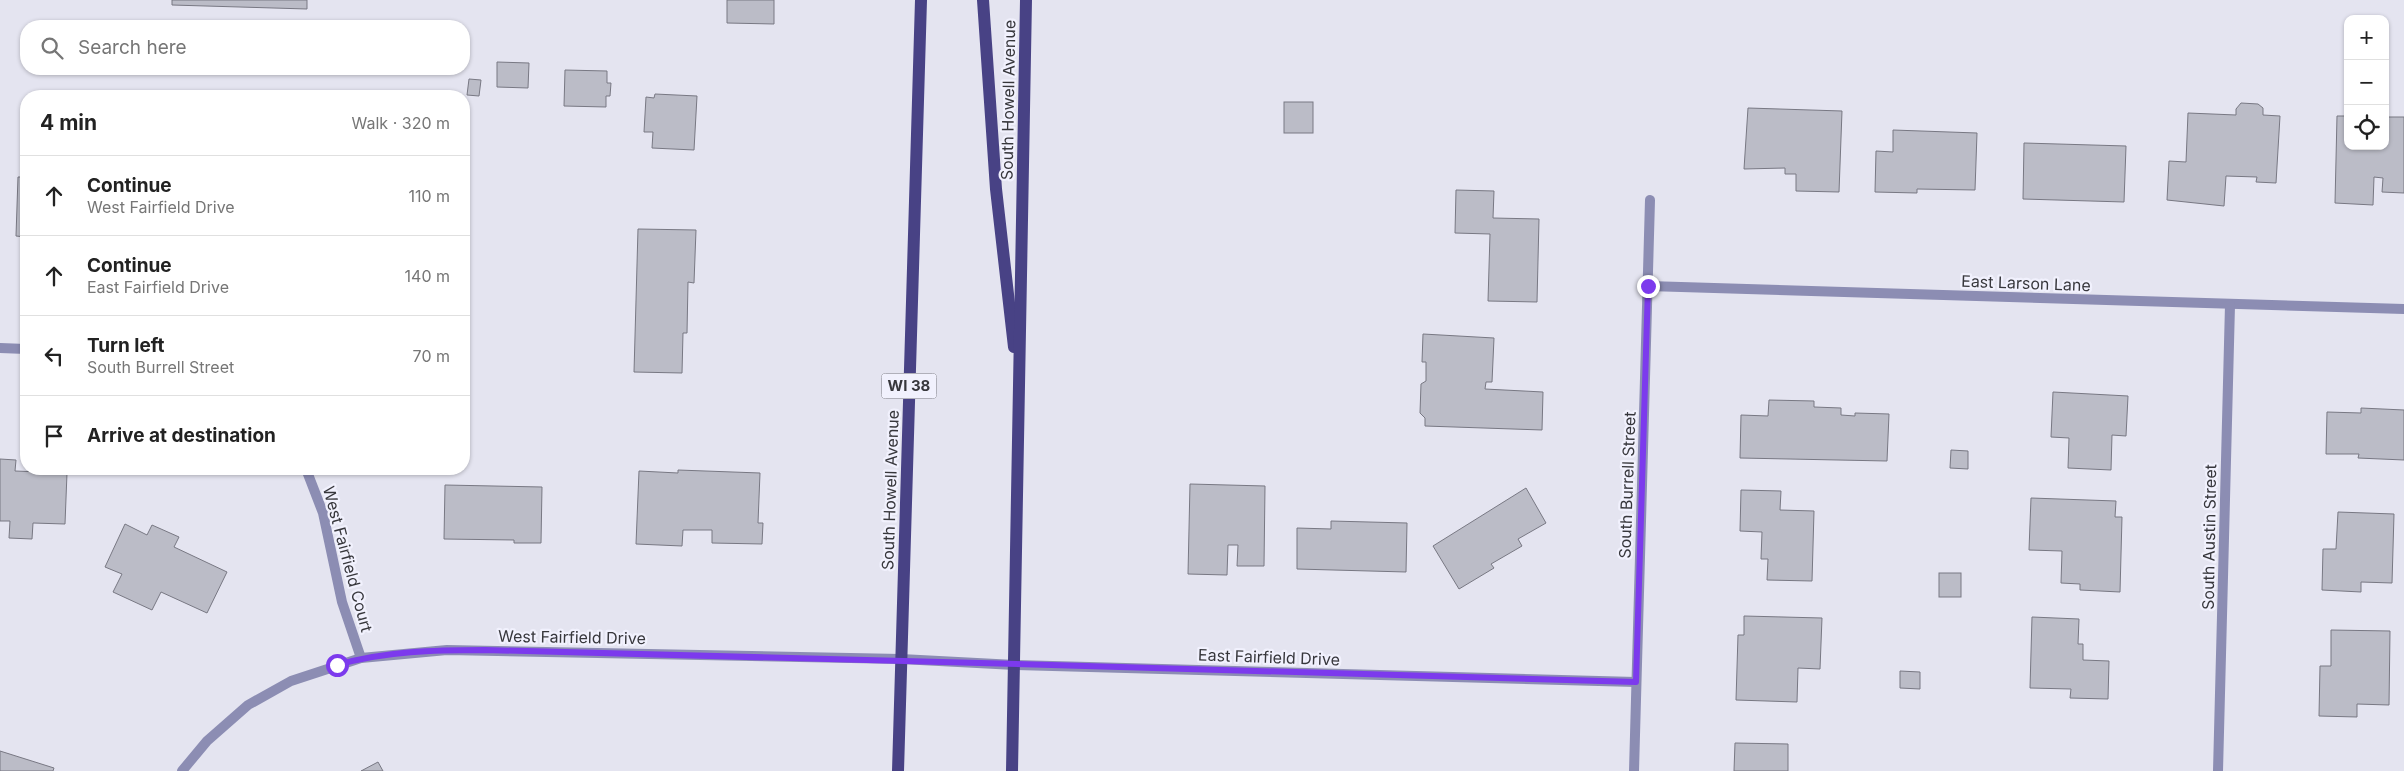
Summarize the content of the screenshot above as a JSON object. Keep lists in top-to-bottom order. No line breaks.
{"streets":{"main road":["South Howell Avenue","WI 38"],"street":["East Larson Lane","South Burrell Street","South Austin Street","West Fairfield Court","West Fairfield Drive","East Fairfield Drive"]},"crossings":[["South Howell Avenue","West Fairfield Drive"],["South Howell Avenue","East Fairfield Drive"],["East Larson Lane","South Burrell Street"],["East Larson Lane","South Austin Street"],["South Burrell Street","East Fairfield Drive"],["West Fairfield Court","West Fairfield Drive"],["West Fairfield Drive","East Fairfield Drive"]],"page":{"map_buttons":["+","−"],"search":"Search here","heading":["4 min","Walk · 320 m"],"list":[["Continue","West Fairfield Drive","110 m"],["Continue","East Fairfield Drive","140 m"],["Turn left","South Burrell Street","70 m"],"Arrive at destination"]}}
